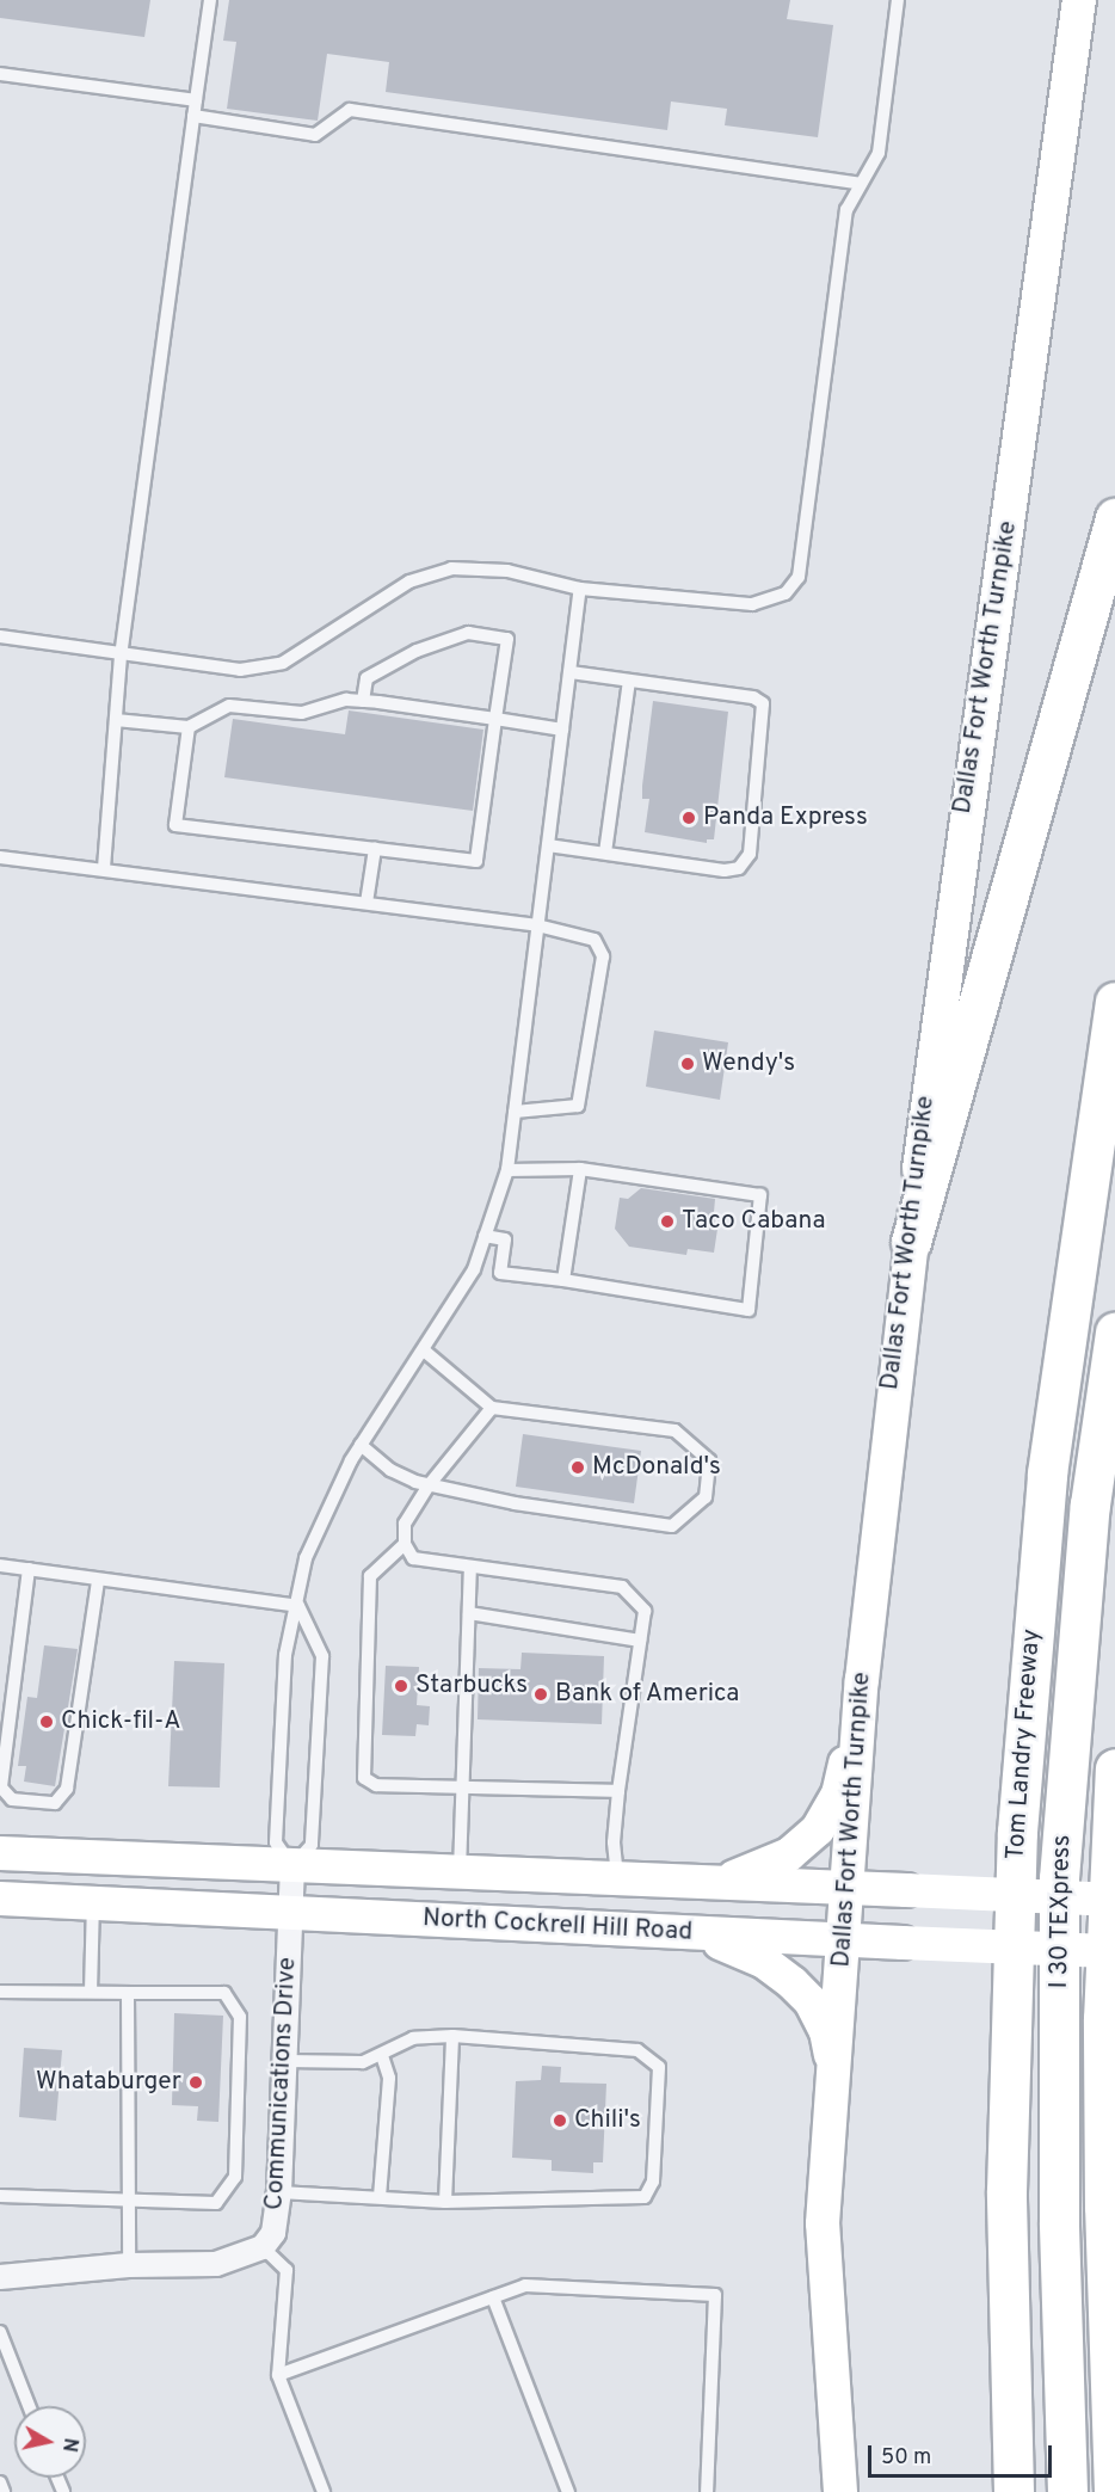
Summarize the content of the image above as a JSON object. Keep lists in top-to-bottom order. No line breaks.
{"streets":{"highway":["Tom Landry Freeway","I 30 TEXpress"],"main road":["Dallas Fort Worth Turnpike","North Cockrell Hill Road"],"street":["Communications Drive"]},"crossings":[["Dallas Fort Worth Turnpike","North Cockrell Hill Road"],["North Cockrell Hill Road","Communications Drive"]],"places":["Panda Express","Wendy's","Taco Cabana","McDonald's","Starbucks","Bank of America","Chick-fil-A","Whataburger","Chili's"],"scale_bar":"50 m","north":"right"}
